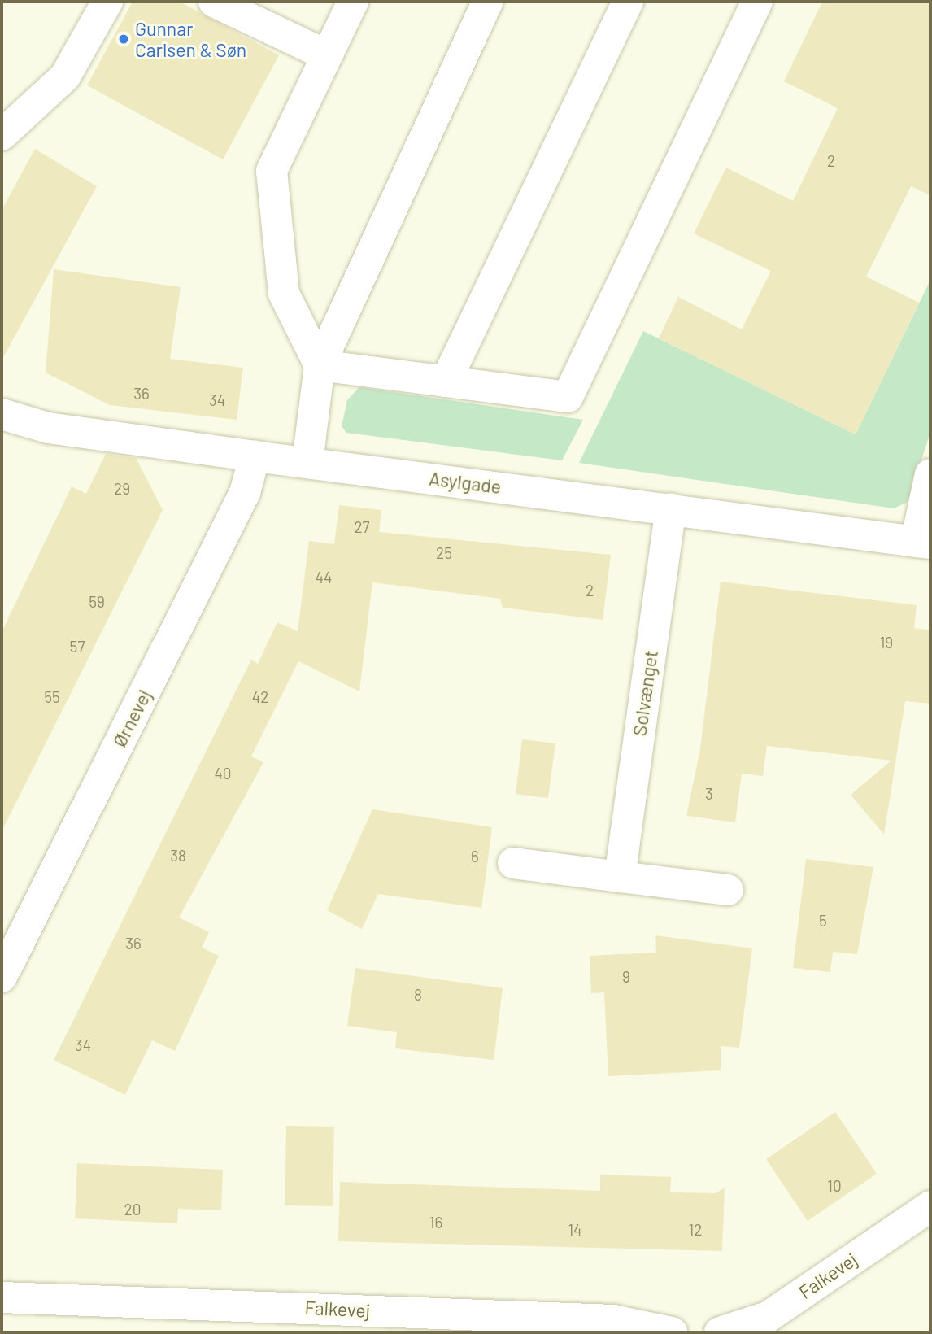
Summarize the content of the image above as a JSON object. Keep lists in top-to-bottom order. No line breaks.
{"streets":{"street":["Asylgade","Solvænget","Ørnevej","Falkevej"]},"crossings":[["Asylgade","Solvænget"],["Asylgade","Ørnevej"]],"places":["Gunnar Carlsen & Søn"],"house_numbers":["2","36","34","29","27","25","44","2","59","19","57","55","42","40","3","38","6","5","36","9","8","34","10","20","16","14","12"]}
